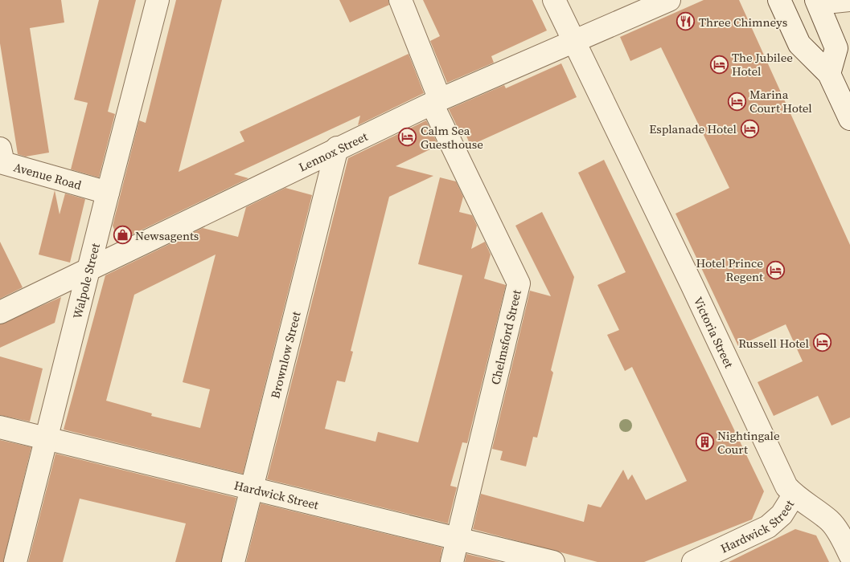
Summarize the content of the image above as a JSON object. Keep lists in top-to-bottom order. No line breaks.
{"streets":{"street":["Lennox Street","Avenue Road","Walpole Street","Victoria Street","Chelmsford Street","Brownlow Street","Hardwick Street"]},"crossings":[["Lennox Street","Walpole Street"],["Lennox Street","Victoria Street"],["Lennox Street","Chelmsford Street"],["Lennox Street","Brownlow Street"],["Avenue Road","Walpole Street"],["Walpole Street","Hardwick Street"],["Victoria Street","Hardwick Street"],["Chelmsford Street","Hardwick Street"],["Brownlow Street","Hardwick Street"]],"places":{"restaurant":["Three Chimneys"],"hotel":["The Jubilee Hotel","Marina Court Hotel","Esplanade Hotel","Calm Sea Guesthouse","Hotel Prince Regent","Russell Hotel"],"shop":["Newsagents"],"building":["Nightingale Court"]}}
